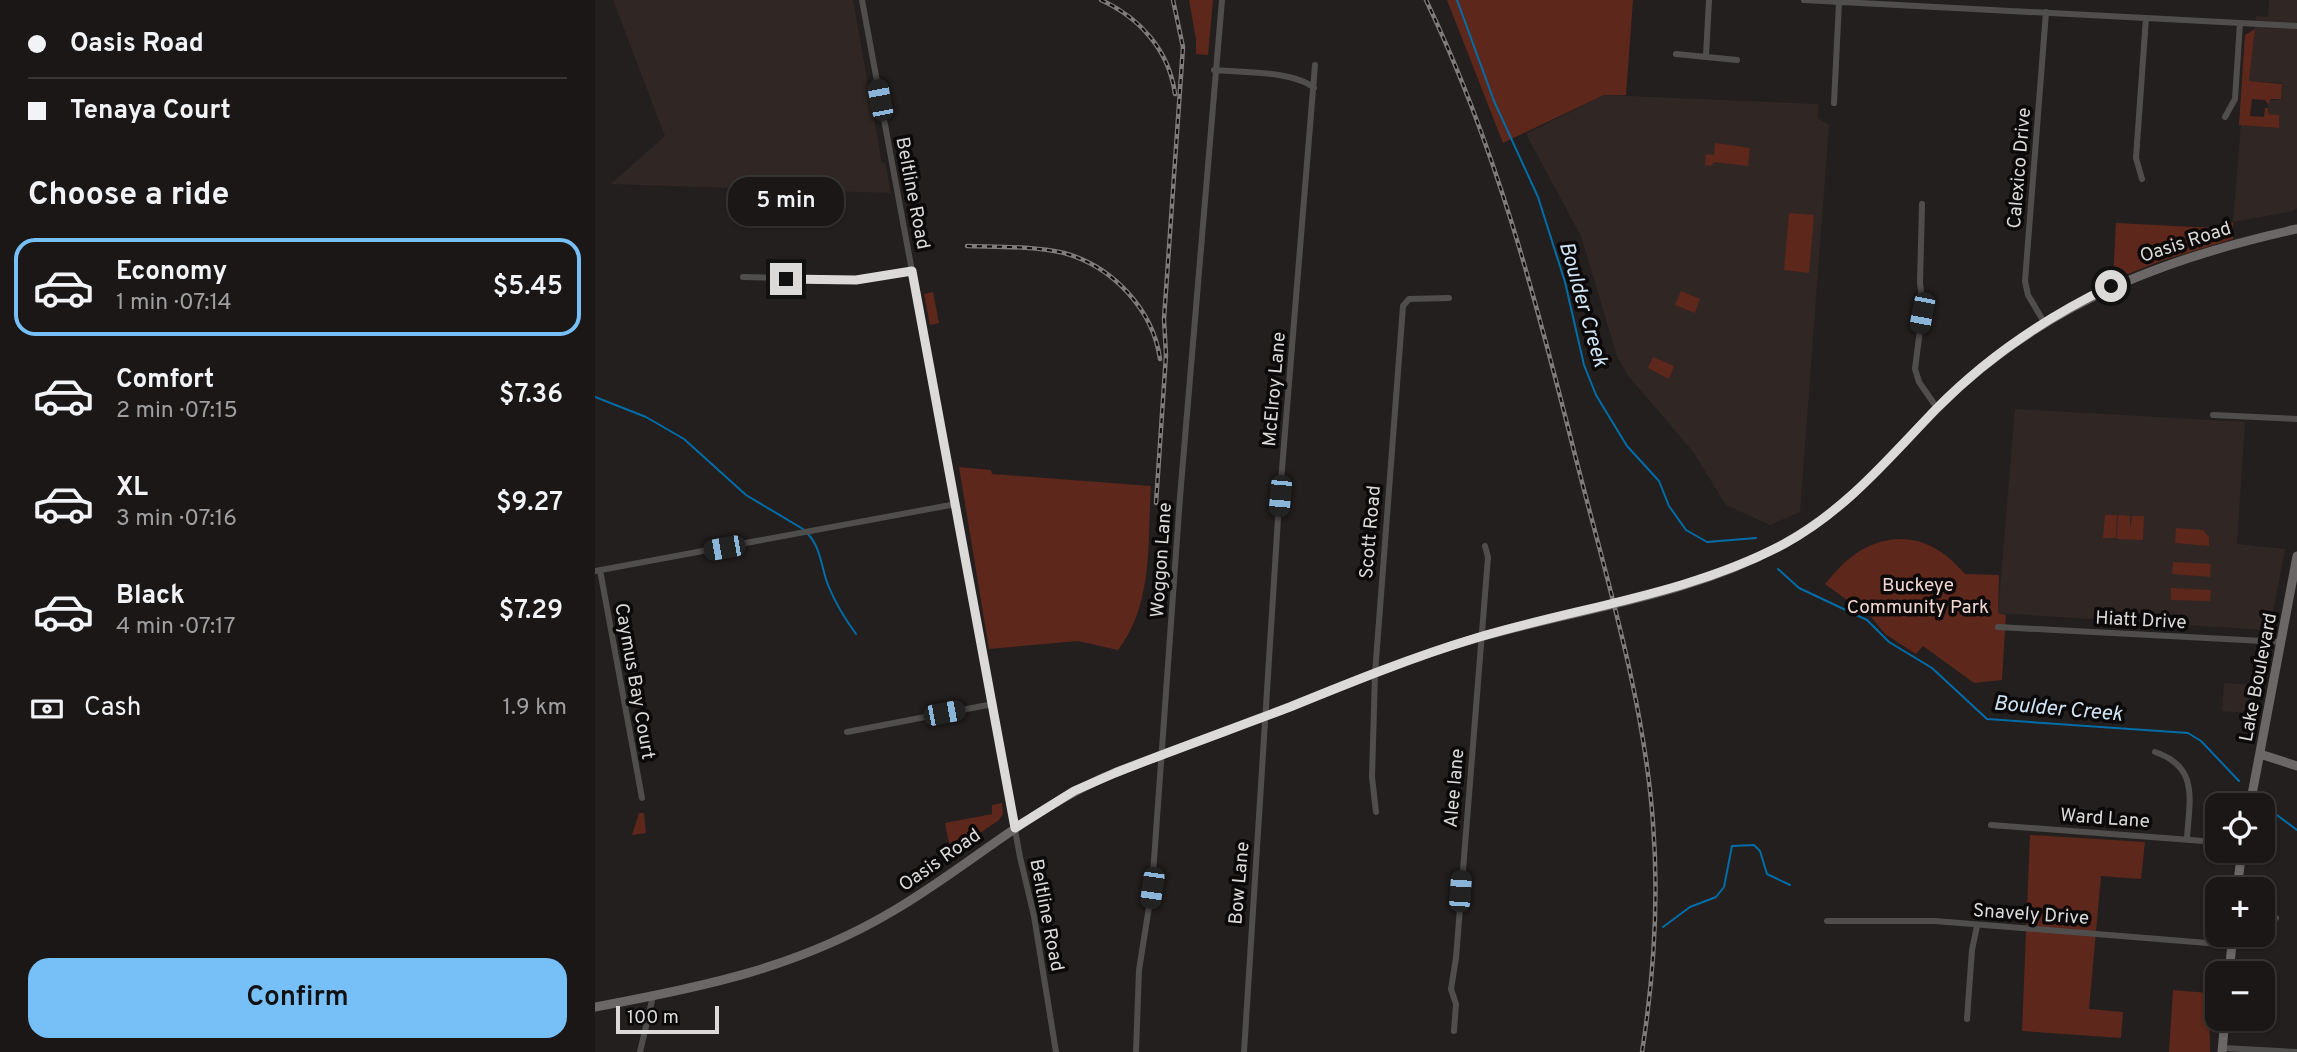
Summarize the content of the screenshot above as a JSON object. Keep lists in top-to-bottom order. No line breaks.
{"streets":{"main road":["Oasis Road","Lake Boulevard"],"street":["Calexico Drive","Beltline Road","McElroy Lane","Scott Road","Woggon Lane","Hiatt Drive","Caymus Bay Court","Alee lane","Ward Lane","Bow Lane","Snavely Drive"]},"crossings":[["Calexico Drive","Oasis Road"],["Beltline Road","Oasis Road"],["Oasis Road","McElroy Lane"],["Oasis Road","Scott Road"],["Oasis Road","Woggon Lane"],["Oasis Road","Alee lane"],["Oasis Road","Bow Lane"],["McElroy Lane","Bow Lane"],["Hiatt Drive","Lake Boulevard"]],"water":["Boulder Creek"],"parks":["Buckeye Community Park"],"scale_bar":"100 m","page":{"banner":["Oasis Road","Tenaya Court"],"heading":"Choose a ride","bubble":"5 min","list":[{"name":"Economy","note":"1 min · 07:14","value":"$5.45"},{"name":"Comfort","note":"2 min · 07:15","value":"$7.36"},{"name":"XL","note":"3 min · 07:16","value":"$9.27"},{"name":"Black","note":"4 min · 07:17","value":"$7.29"}],"pay":["Cash","1.9 km"],"map_buttons":["+","−"],"buttons":"Confirm","scale":"100 m"}}
